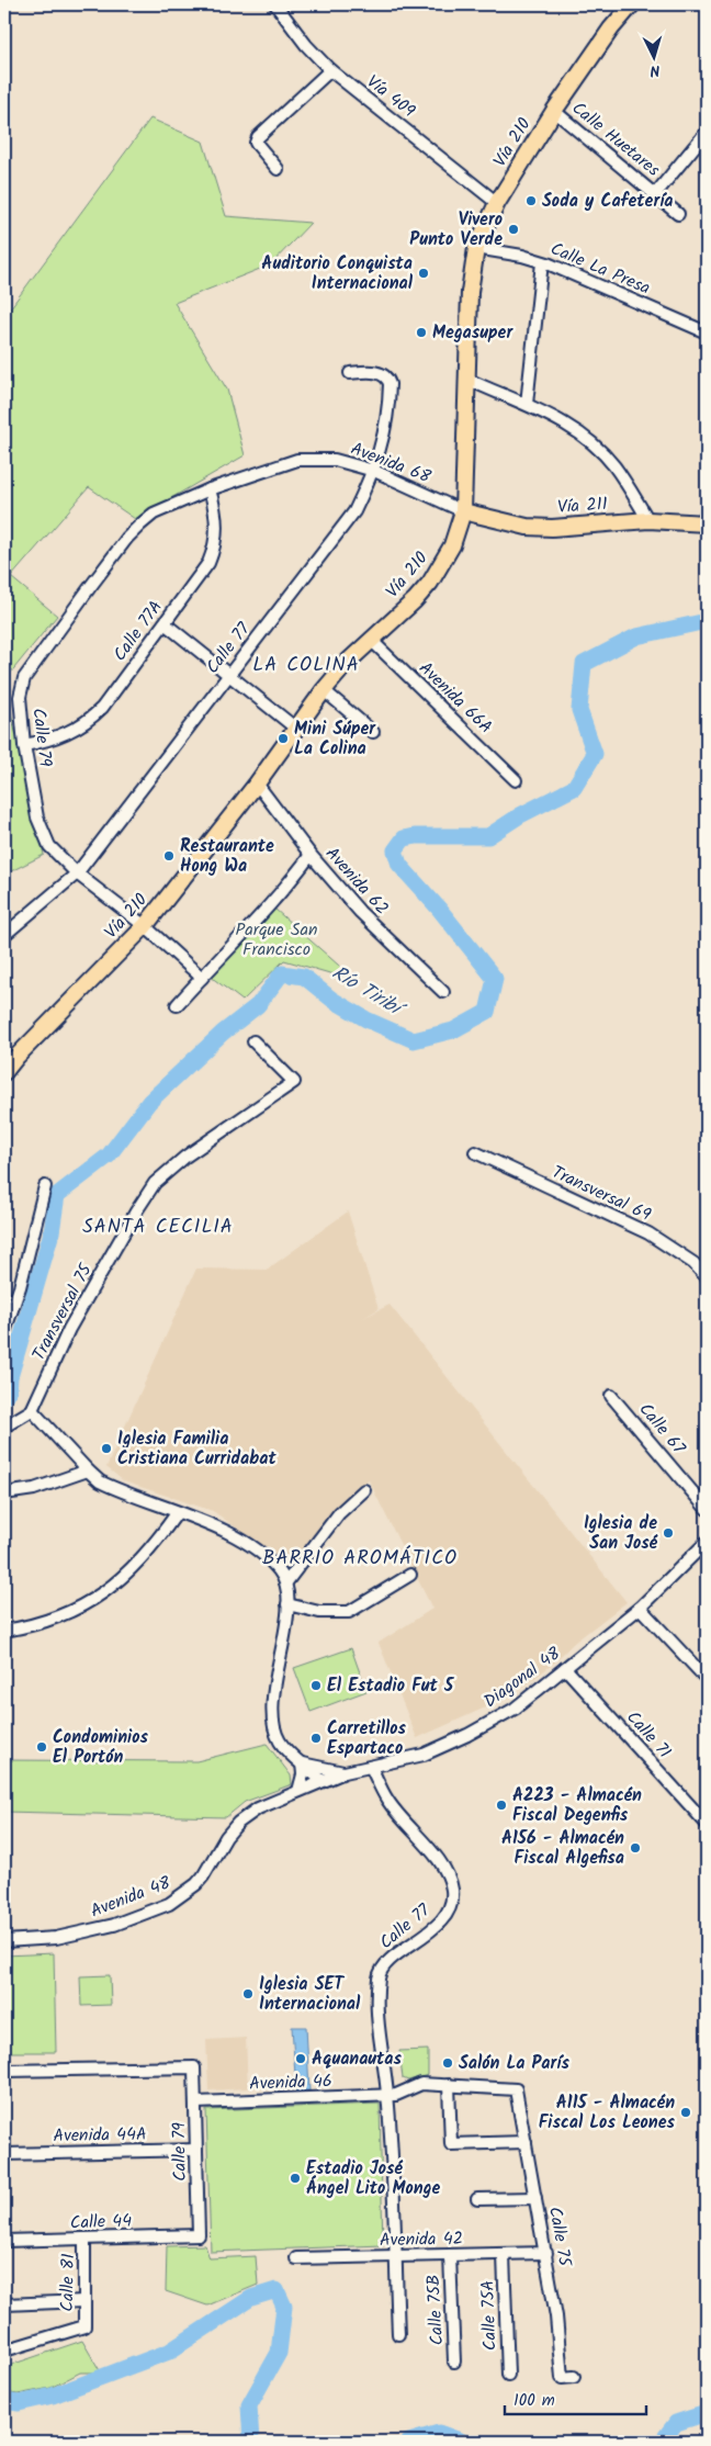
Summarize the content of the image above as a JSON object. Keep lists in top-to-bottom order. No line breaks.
{"streets":{"main road":["Vía 210","Vía 211"],"street":["Vía 409","Calle Huetares","Calle La Presa","Avenida 68","Calle 77A","Calle 77","Avenida 66A","Calle 79","Avenida 62","Transversal 69","Transversal 75","Calle 67","Diagonal 48","Calle 71","Avenida 48","Avenida 46","Avenida 44A","Calle 44","Calle 75","Avenida 42","Calle 81","Calle 75B","Calle 75A"]},"crossings":[["Vía 409","Vía 210"],["Calle Huetares","Vía 210"],["Vía 210","Calle La Presa"],["Vía 210","Avenida 68"],["Vía 210","Vía 211"],["Vía 210","Avenida 66A"],["Vía 210","Calle 79"],["Vía 210","Avenida 62"],["Avenida 68","Vía 211"],["Avenida 68","Calle 77A"],["Avenida 68","Calle 77"],["Avenida 68","Calle 79"],["Calle 77A","Calle 79"],["Calle 77","Calle 79"],["Calle 77","Diagonal 48"],["Calle 77","Avenida 46"],["Calle 77","Avenida 42"],["Calle 79","Avenida 46"],["Calle 79","Avenida 44A"],["Calle 79","Calle 44"],["Diagonal 48","Calle 71"],["Diagonal 48","Avenida 48"],["Avenida 46","Calle 75"],["Calle 44","Calle 81"],["Calle 75","Avenida 42"],["Avenida 42","Calle 75B"],["Avenida 42","Calle 75A"]],"districts":["LA COLINA","SANTA CECILIA","BARRIO AROMÁTICO"],"water":["Río Tiribí"],"parks":["Parque San Francisco"],"places":["Soda y Cafetería","Vivero Punto Verde","Auditorio Conquista Internacional","Megasuper","Mini Súper La Colina","Restaurante Hong Wa","Iglesia Familia Cristiana Curridabat","Iglesia de San José","El Estadio Fut 5","Carretillos Espartaco","Condominios El Portón","A223 - Almacén Fiscal Degenfis","A156 - Almacén Fiscal Algefisa","Iglesia SET Internacional","Aquanautas","Salón La París","A115 - Almacén Fiscal Los Leones","Estadio José Ángel Lito Monge"],"scale_bar":"100 m","north":"bottom"}
